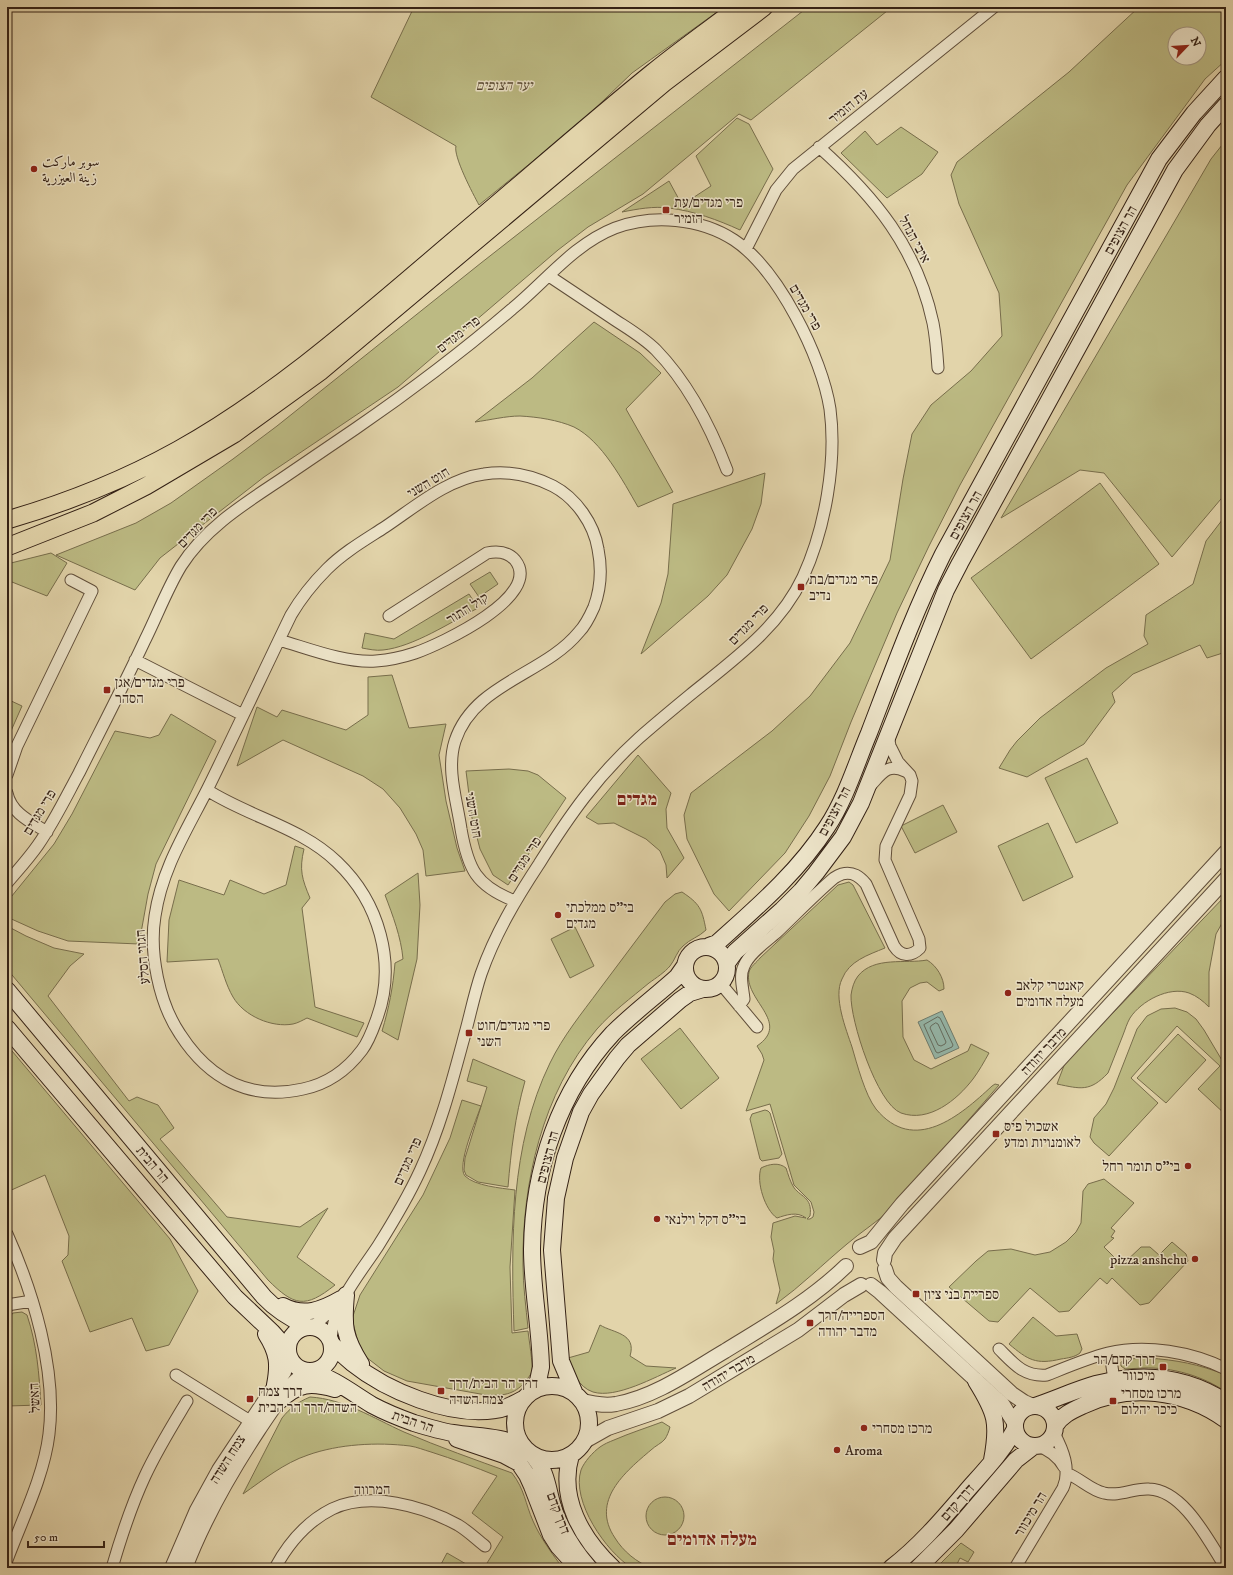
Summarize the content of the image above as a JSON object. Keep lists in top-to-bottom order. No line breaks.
{"streets":{"main road":["הר הצופים","הר הבית","דרך קדם"],"street":["עת הזמיר","איבי הנחל","פרי מגדים","חוט השני","קול התור","חגווי הסלע","מדבר יהודה","האשל","צמח השדה","המרווה","הר מיכוור"]},"crossings":[["עת הזמיר","איבי הנחל"],["עת הזמיר","פרי מגדים"],["הר הצופים","מדבר יהודה"],["הר הצופים","הר הבית"],["הר הצופים","דרך קדם"],["פרי מגדים","חוט השני"],["פרי מגדים","הר הבית"],["פרי מגדים","צמח השדה"],["חוט השני","קול התור"],["חוט השני","חגווי הסלע"],["מדבר יהודה","הר הבית"],["מדבר יהודה","דרך קדם"],["הר הבית","צמח השדה"],["הר הבית","דרך קדם"],["דרך קדם","הר מיכוור"]],"districts":["מגדים","מעלה אדומים"],"parks":["יער הצופים"],"places":{"other":["سوبر ماركت زينة العيزرية","בי\"ס ממלכתי מגדים","קאנטרי קלאב מעלה אדומים","בי\"ס תומר רחל","בי\"ס דקל וילנאי","pizza anshehu","מרכז מסחרי","Aroma"],"transit":["פרי מגדים/עת הזמיר","פרי מגדים/בת נדיב","פרי מגדים/אגן הסהר","פרי מגדים/חוט השני","אשכול פיס לאומנויות ומדע","ספריית בני ציון","הספרייה/דרך מדבר יהודה","דרך קדם/הר מיכוור","דרך הר הבית/דרך צמח השדה","דרך צמח השדה/דרך הר הבית","מרכז מסחרי כיכר יהלום"]},"scale_bar":"50 m","north":"top right"}
